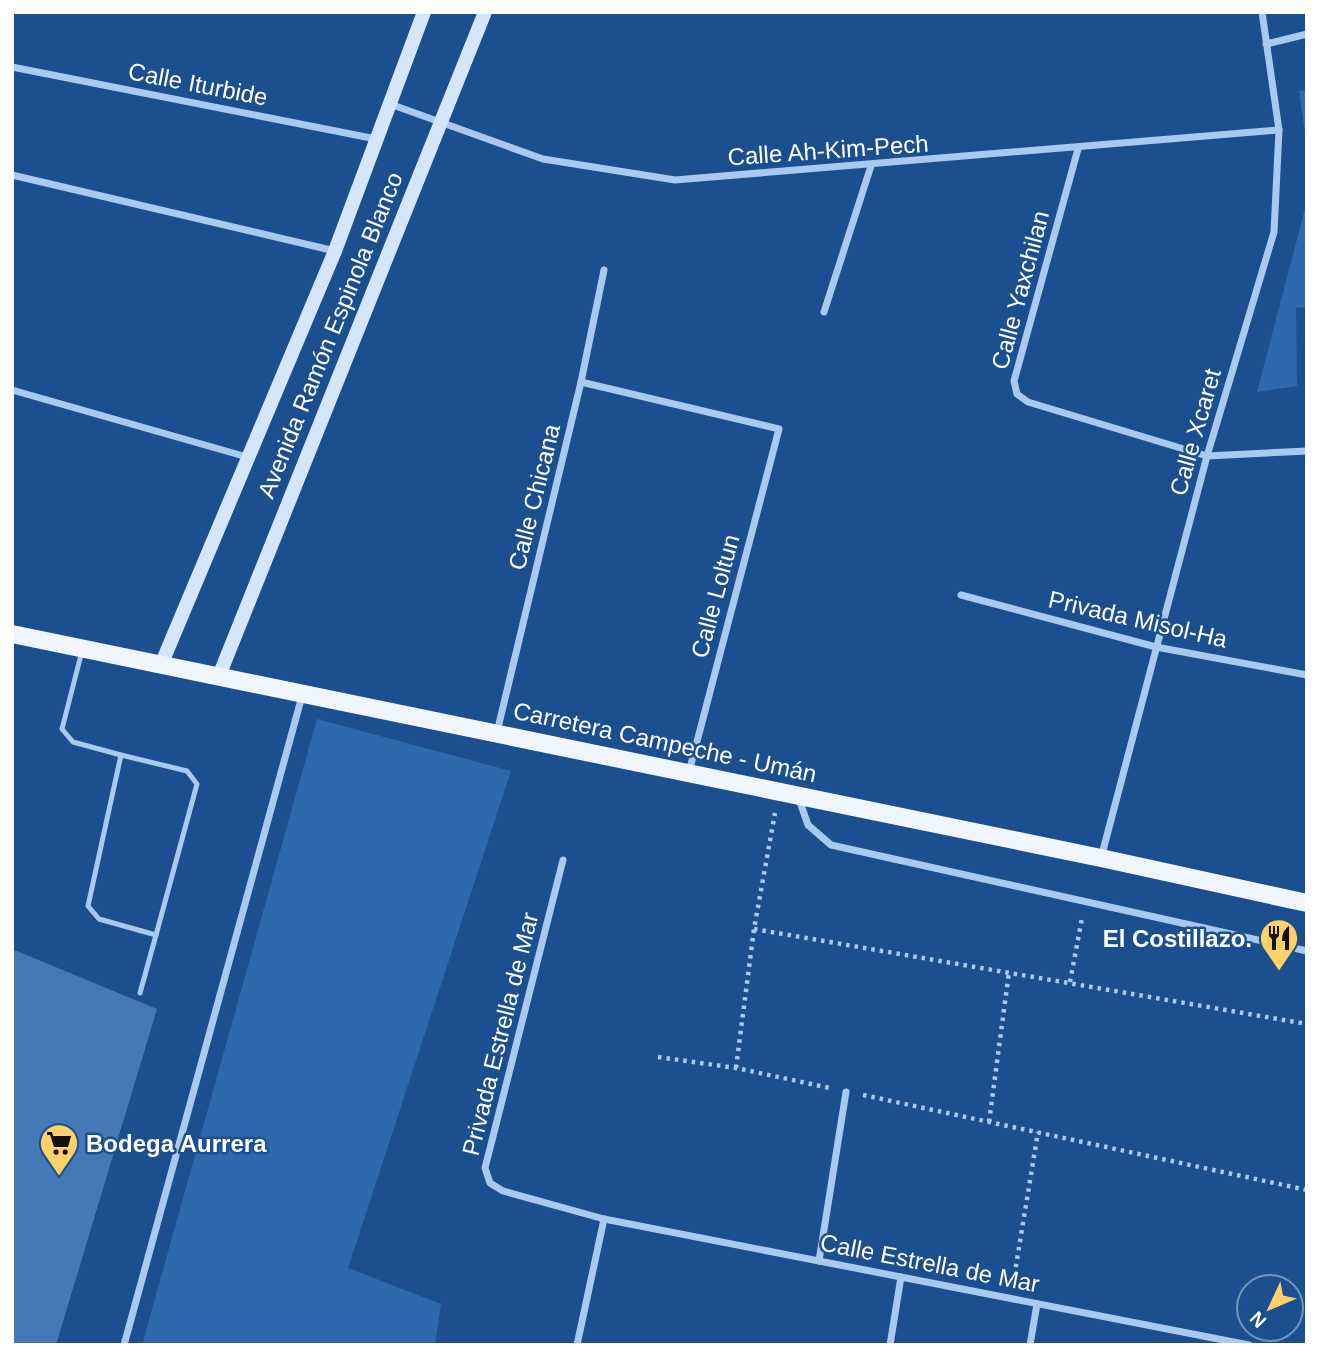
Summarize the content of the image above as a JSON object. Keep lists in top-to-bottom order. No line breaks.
{"streets":{"main road":["Avenida Ramón Espinola Blanco","Carretera Campeche - Umán"],"street":["Calle Iturbide","Calle Ah-Kim-Pech","Calle Yaxchilan","Calle Xcaret","Calle Chicana","Calle Loltun","Privada Misol-Ha","Privada Estrella de Mar","Calle Estrella de Mar"]},"crossings":[["Calle Iturbide","Avenida Ramón Espinola Blanco"],["Calle Ah-Kim-Pech","Calle Yaxchilan"],["Calle Ah-Kim-Pech","Avenida Ramón Espinola Blanco"],["Calle Ah-Kim-Pech","Calle Xcaret"],["Calle Yaxchilan","Calle Xcaret"],["Avenida Ramón Espinola Blanco","Carretera Campeche - Umán"],["Calle Xcaret","Privada Misol-Ha"],["Calle Xcaret","Carretera Campeche - Umán"],["Calle Chicana","Calle Loltun"],["Calle Chicana","Carretera Campeche - Umán"],["Calle Loltun","Carretera Campeche - Umán"],["Privada Estrella de Mar","Calle Estrella de Mar"]],"places":{"restaurant":["El Costillazo."],"supermarket":["Bodega Aurrera"]},"north":"bottom left"}
